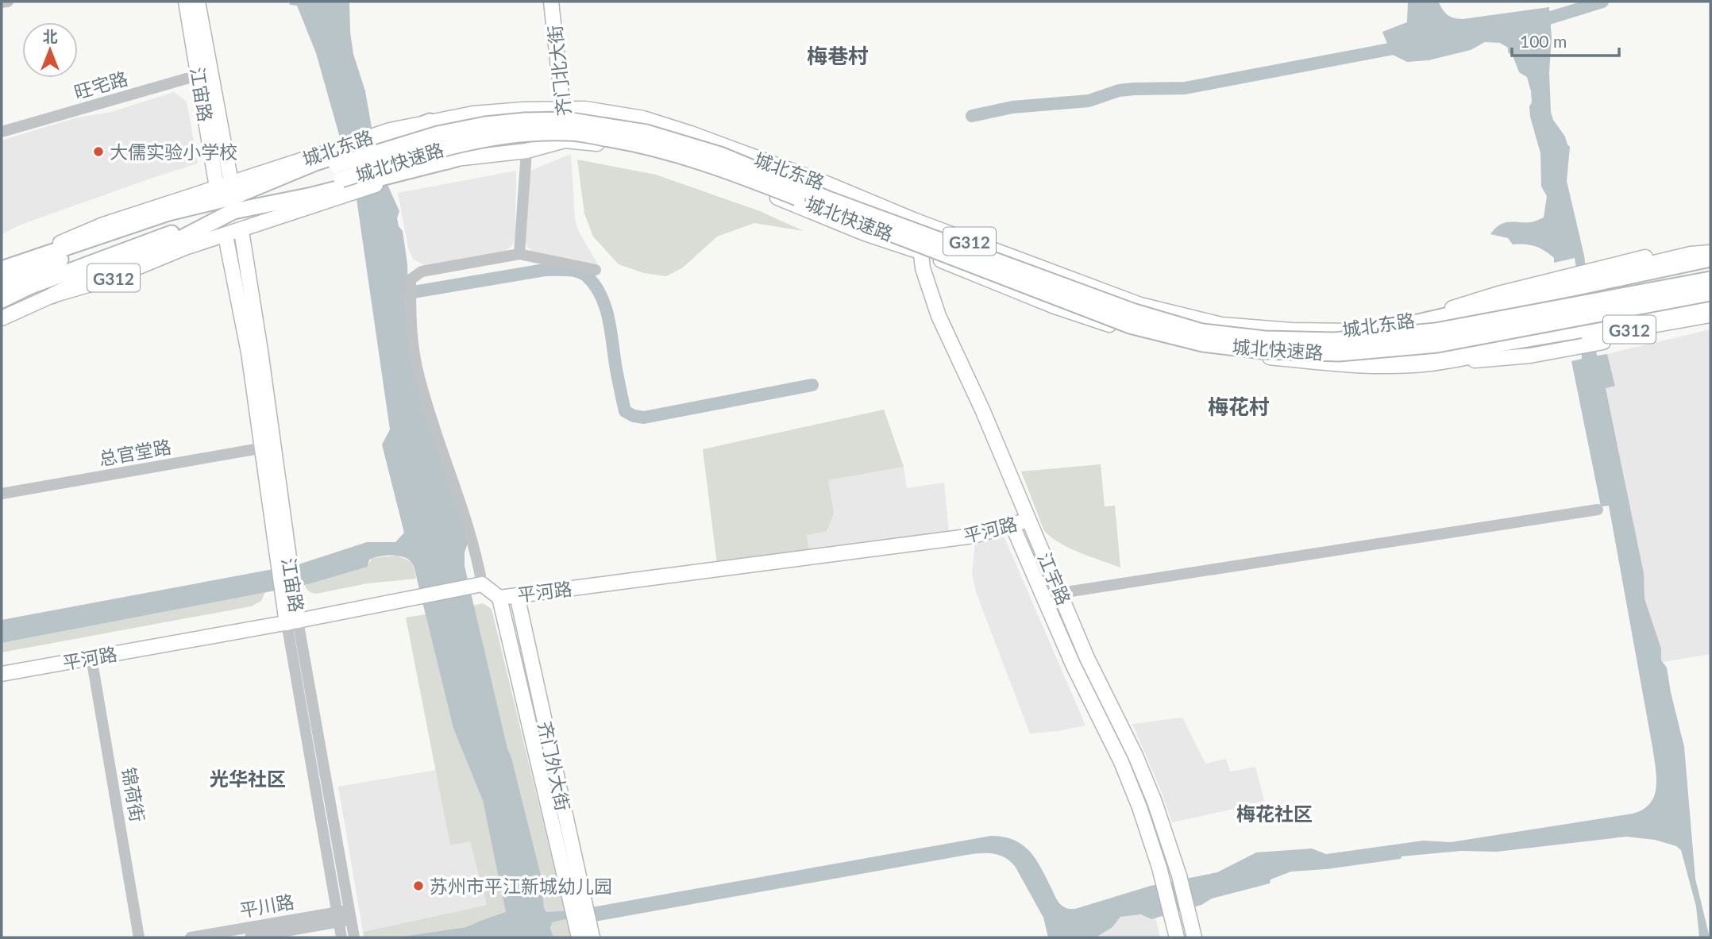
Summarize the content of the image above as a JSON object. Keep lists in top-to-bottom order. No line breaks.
{"streets":{"highway":["城北快速路"],"main road":["齐门北大街","江宙路","城北东路","G312","平河路","江宇路","齐门外大街"],"street":["旺宅路","总官堂路","锦荷街","平川路"]},"crossings":[["齐门北大街","城北东路"],["旺宅路","江宙路"],["江宙路","城北东路"],["江宙路","城北快速路"],["江宙路","总官堂路"],["江宙路","平河路"],["江宙路","平川路"],["城北东路","城北快速路"],["城北东路","江宇路"],["平河路","江宇路"],["平河路","齐门外大街"],["平河路","锦荷街"]],"districts":["梅巷村","梅花村","光华社区","梅花社区"],"places":["大儒实验小学校","苏州市平江新城幼儿园"],"scale_bar":"100 m","north":"top"}
